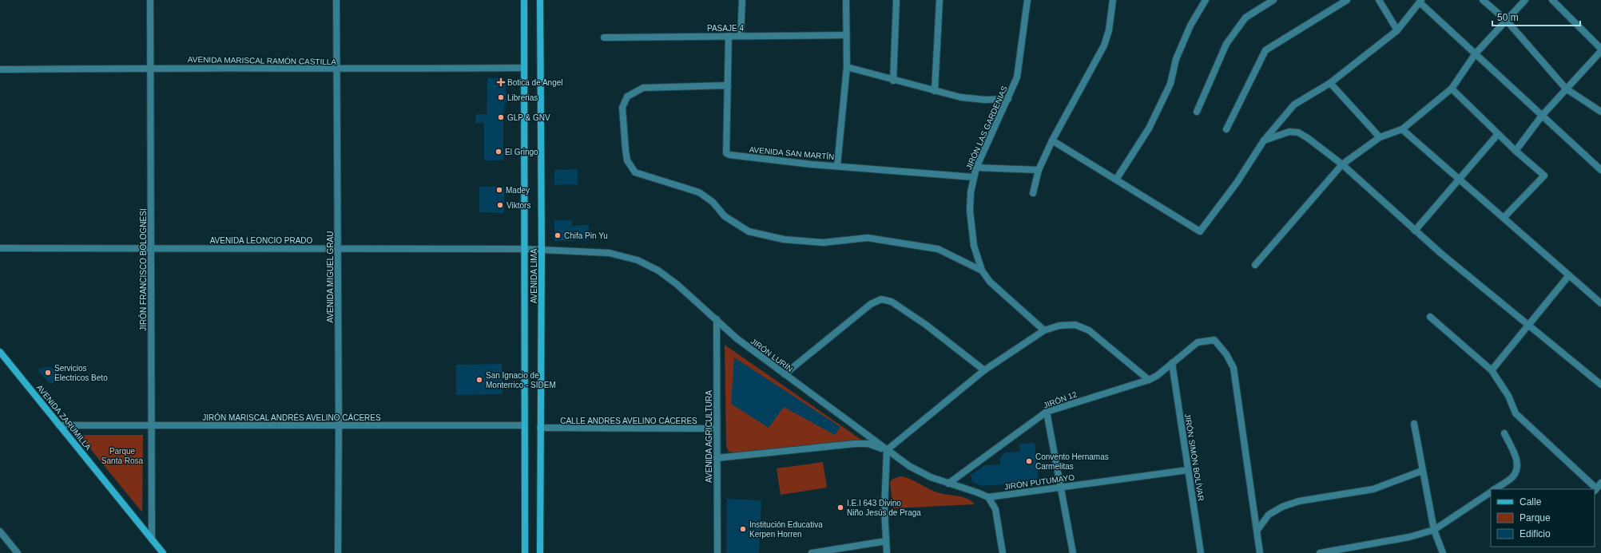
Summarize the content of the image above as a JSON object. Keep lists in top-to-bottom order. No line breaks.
{"streets":{"main road":["AVENIDA LIMA","AVENIDA ZARUMILLA"],"street":["PASAJE 4","AVENIDA MARISCAL RAMÓN CASTILLA","JIRÓN LAS GARDENIAS","AVENIDA SAN MARTÍN","AVENIDA LEONCIO PRADO","JIRÓN FRANCISCO BOLOGNESI","AVENIDA MIGUEL GRAU","JIRÓN LURÍN","JIRÓN 12","JIRÓN MARISCAL ANDRÉS AVELINO CÁCERES","CALLE ANDRES AVELINO CÁCERES","AVENIDA AGRICULTURA","JIRÓN SIMÓN BOLÍVAR","JIRÓN PUTUMAYO"]},"crossings":[["PASAJE 4","AVENIDA SAN MARTÍN"],["AVENIDA MARISCAL RAMÓN CASTILLA","JIRÓN FRANCISCO BOLOGNESI"],["AVENIDA MARISCAL RAMÓN CASTILLA","AVENIDA LIMA"],["AVENIDA MARISCAL RAMÓN CASTILLA","AVENIDA MIGUEL GRAU"],["JIRÓN LAS GARDENIAS","AVENIDA SAN MARTÍN"],["AVENIDA LEONCIO PRADO","JIRÓN FRANCISCO BOLOGNESI"],["AVENIDA LEONCIO PRADO","AVENIDA LIMA"],["AVENIDA LEONCIO PRADO","AVENIDA MIGUEL GRAU"],["AVENIDA LEONCIO PRADO","JIRÓN LURÍN"],["JIRÓN FRANCISCO BOLOGNESI","AVENIDA ZARUMILLA"],["JIRÓN FRANCISCO BOLOGNESI","JIRÓN MARISCAL ANDRÉS AVELINO CÁCERES"],["AVENIDA LIMA","JIRÓN LURÍN"],["AVENIDA LIMA","JIRÓN MARISCAL ANDRÉS AVELINO CÁCERES"],["AVENIDA LIMA","CALLE ANDRES AVELINO CÁCERES"],["AVENIDA MIGUEL GRAU","JIRÓN MARISCAL ANDRÉS AVELINO CÁCERES"],["JIRÓN LURÍN","JIRÓN 12"],["JIRÓN LURÍN","AVENIDA AGRICULTURA"],["JIRÓN LURÍN","JIRÓN PUTUMAYO"],["JIRÓN 12","JIRÓN SIMÓN BOLÍVAR"],["AVENIDA ZARUMILLA","JIRÓN MARISCAL ANDRÉS AVELINO CÁCERES"],["CALLE ANDRES AVELINO CÁCERES","AVENIDA AGRICULTURA"],["JIRÓN SIMÓN BOLÍVAR","JIRÓN PUTUMAYO"]],"parks":["Parque Santa Rosa"],"places":{"health":["Botica de Angel"],"other":["Librerias","GLP & GNV","El Gringo","Madey","Viktors","Chifa Pin Yu","Servicios Electricos Beto","San Ignacio de Monterrico - SIDEM","Convento Hernamas Carmelitas","I.E.I 643 Divino Niño Jesús de Praga","Institución Educativa Kerpen Horren"]},"legend":["Calle","Parque","Edificio"],"scale_bar":"50 m"}
